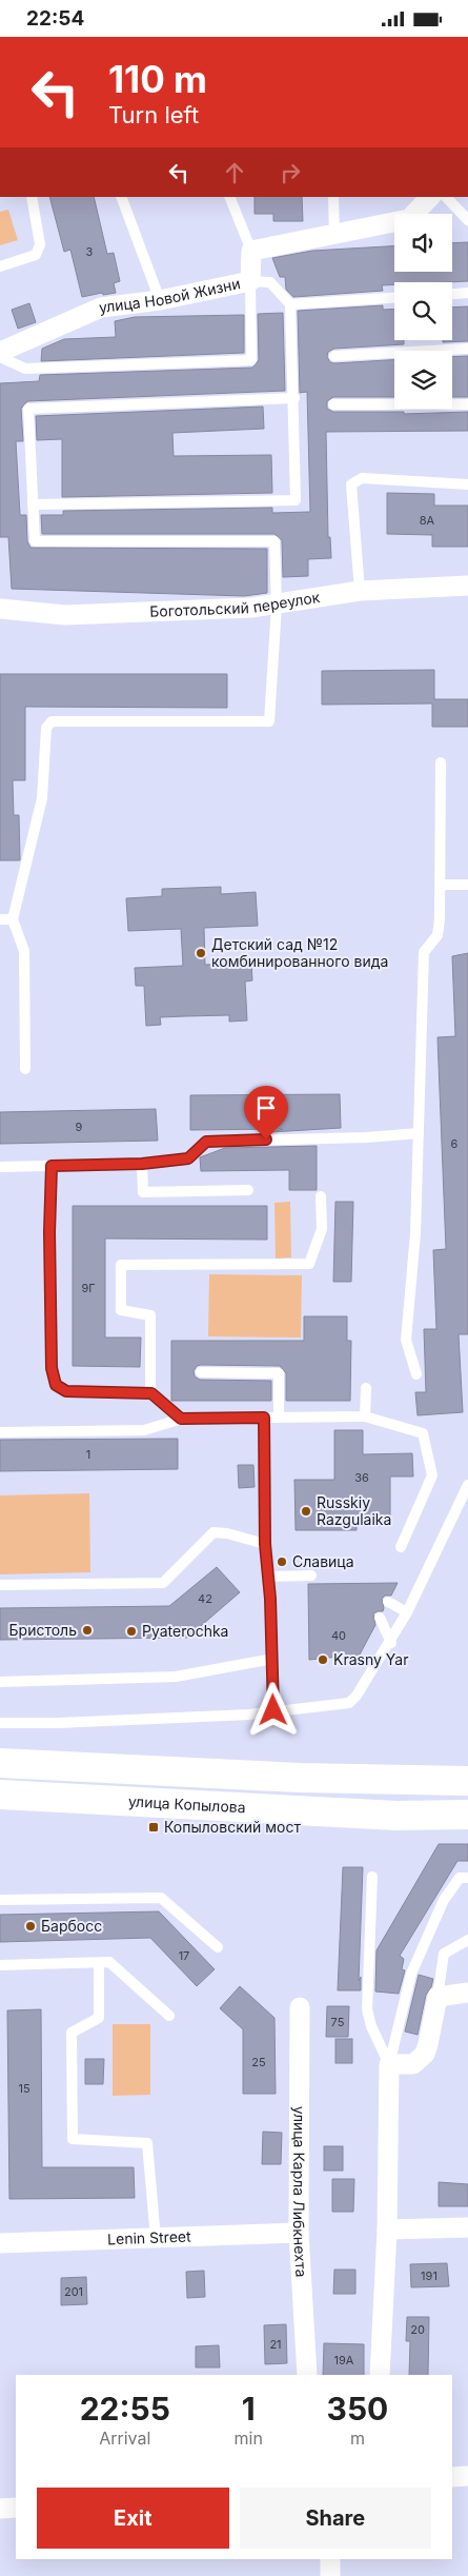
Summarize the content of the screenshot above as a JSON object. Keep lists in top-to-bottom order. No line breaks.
{"streets":{"main road":["улица Копылова"],"street":["улица Новой Жизни","Боготольский переулок","улица Карла Либкнехта","Lenin Street"]},"crossings":[["улица Карла Либкнехта","Lenin Street"]],"places":{"other":["Детский сад №12 комбинированного вида","Russkiy Razgulaika","Славица","Бристоль","Pyaterochka","Krasny Yar","Барбосс"],"transit":["Копыловский мост"]},"house_numbers":["3","8А","9","6","9Г","1","36","42","40","17","75","25","15","191","201","20","21","19А"],"page":{"status":"22:54","turn":["110 m","Turn left"],"eta":["22:55","Arrival","1","min","350","m"],"buttons":["Exit","Share"]}}
